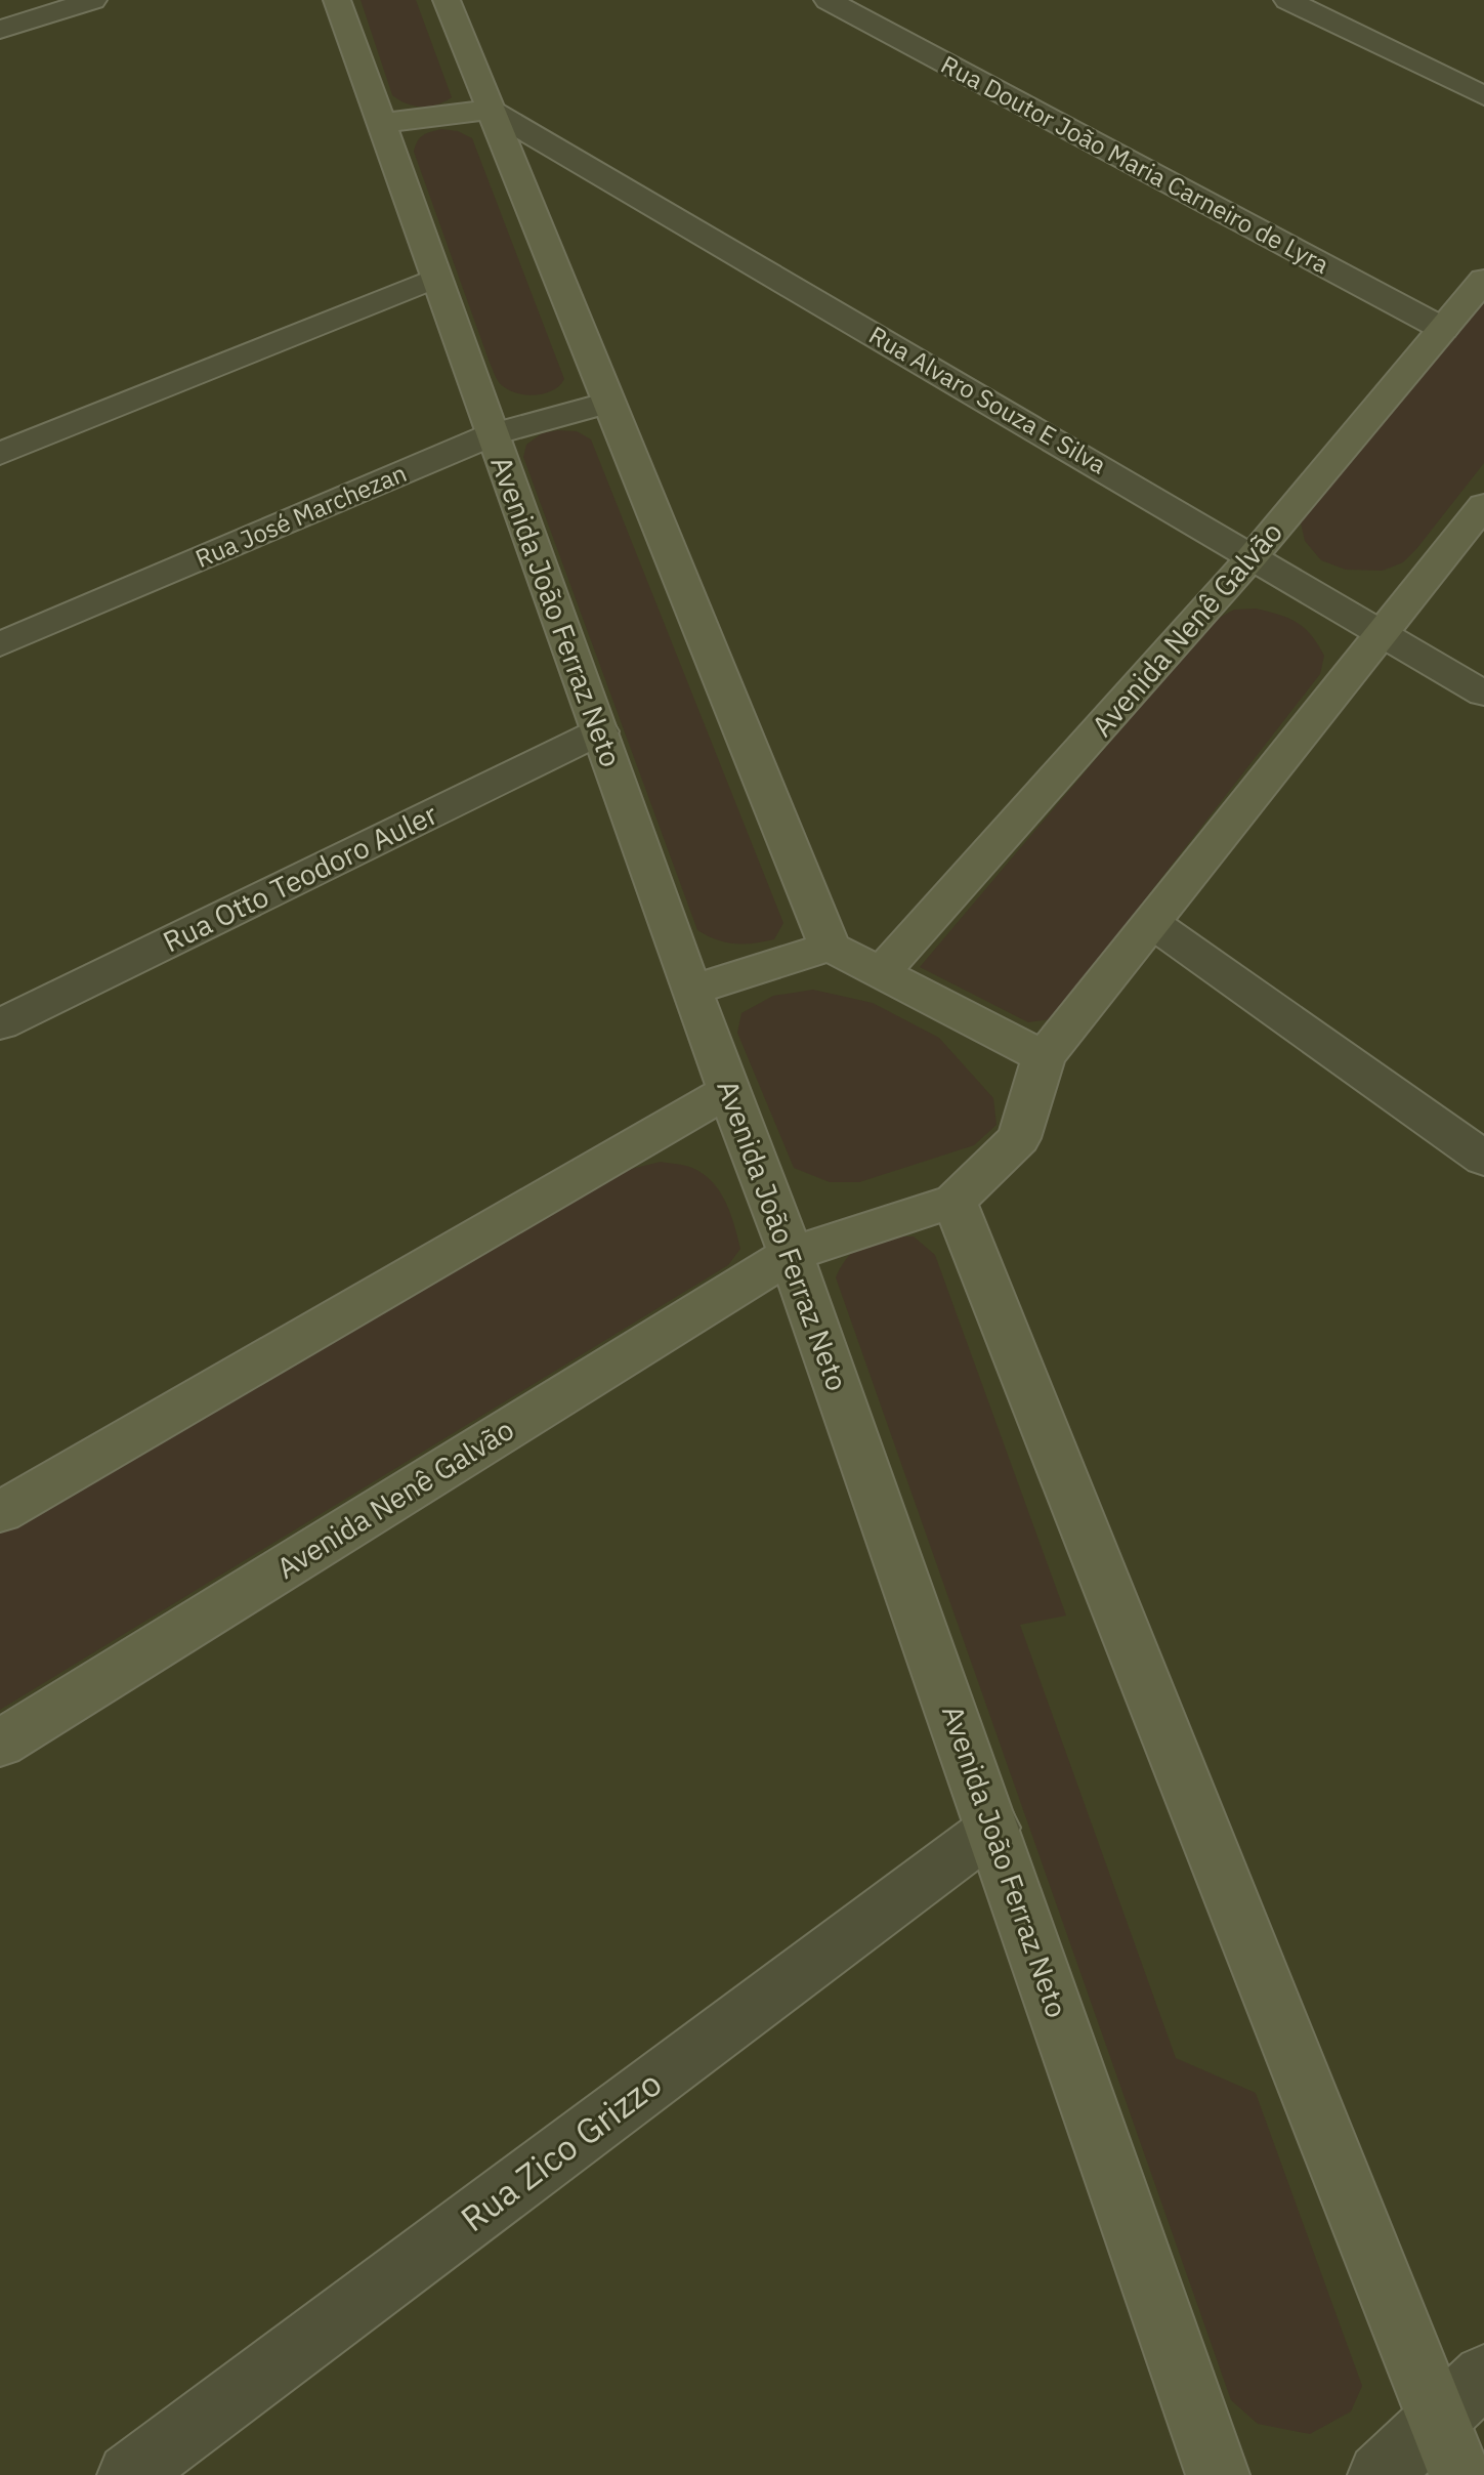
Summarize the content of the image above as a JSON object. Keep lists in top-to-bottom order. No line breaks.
{"streets":{"main road":["Avenida João Ferraz Neto","Avenida Nenê Galvão"],"street":["Rua Doutor João Maria Carneiro de Lyra","Rua Alvaro Souza E Silva","Rua José Marchezan","Rua Otto Teodoro Auler","Rua Zico Grizzo"]},"crossings":[["Rua Doutor João Maria Carneiro de Lyra","Avenida Nenê Galvão"],["Rua Alvaro Souza E Silva","Avenida Nenê Galvão"],["Rua José Marchezan","Avenida João Ferraz Neto"],["Avenida João Ferraz Neto","Avenida Nenê Galvão"],["Avenida João Ferraz Neto","Rua Otto Teodoro Auler"],["Avenida João Ferraz Neto","Rua Zico Grizzo"]]}
